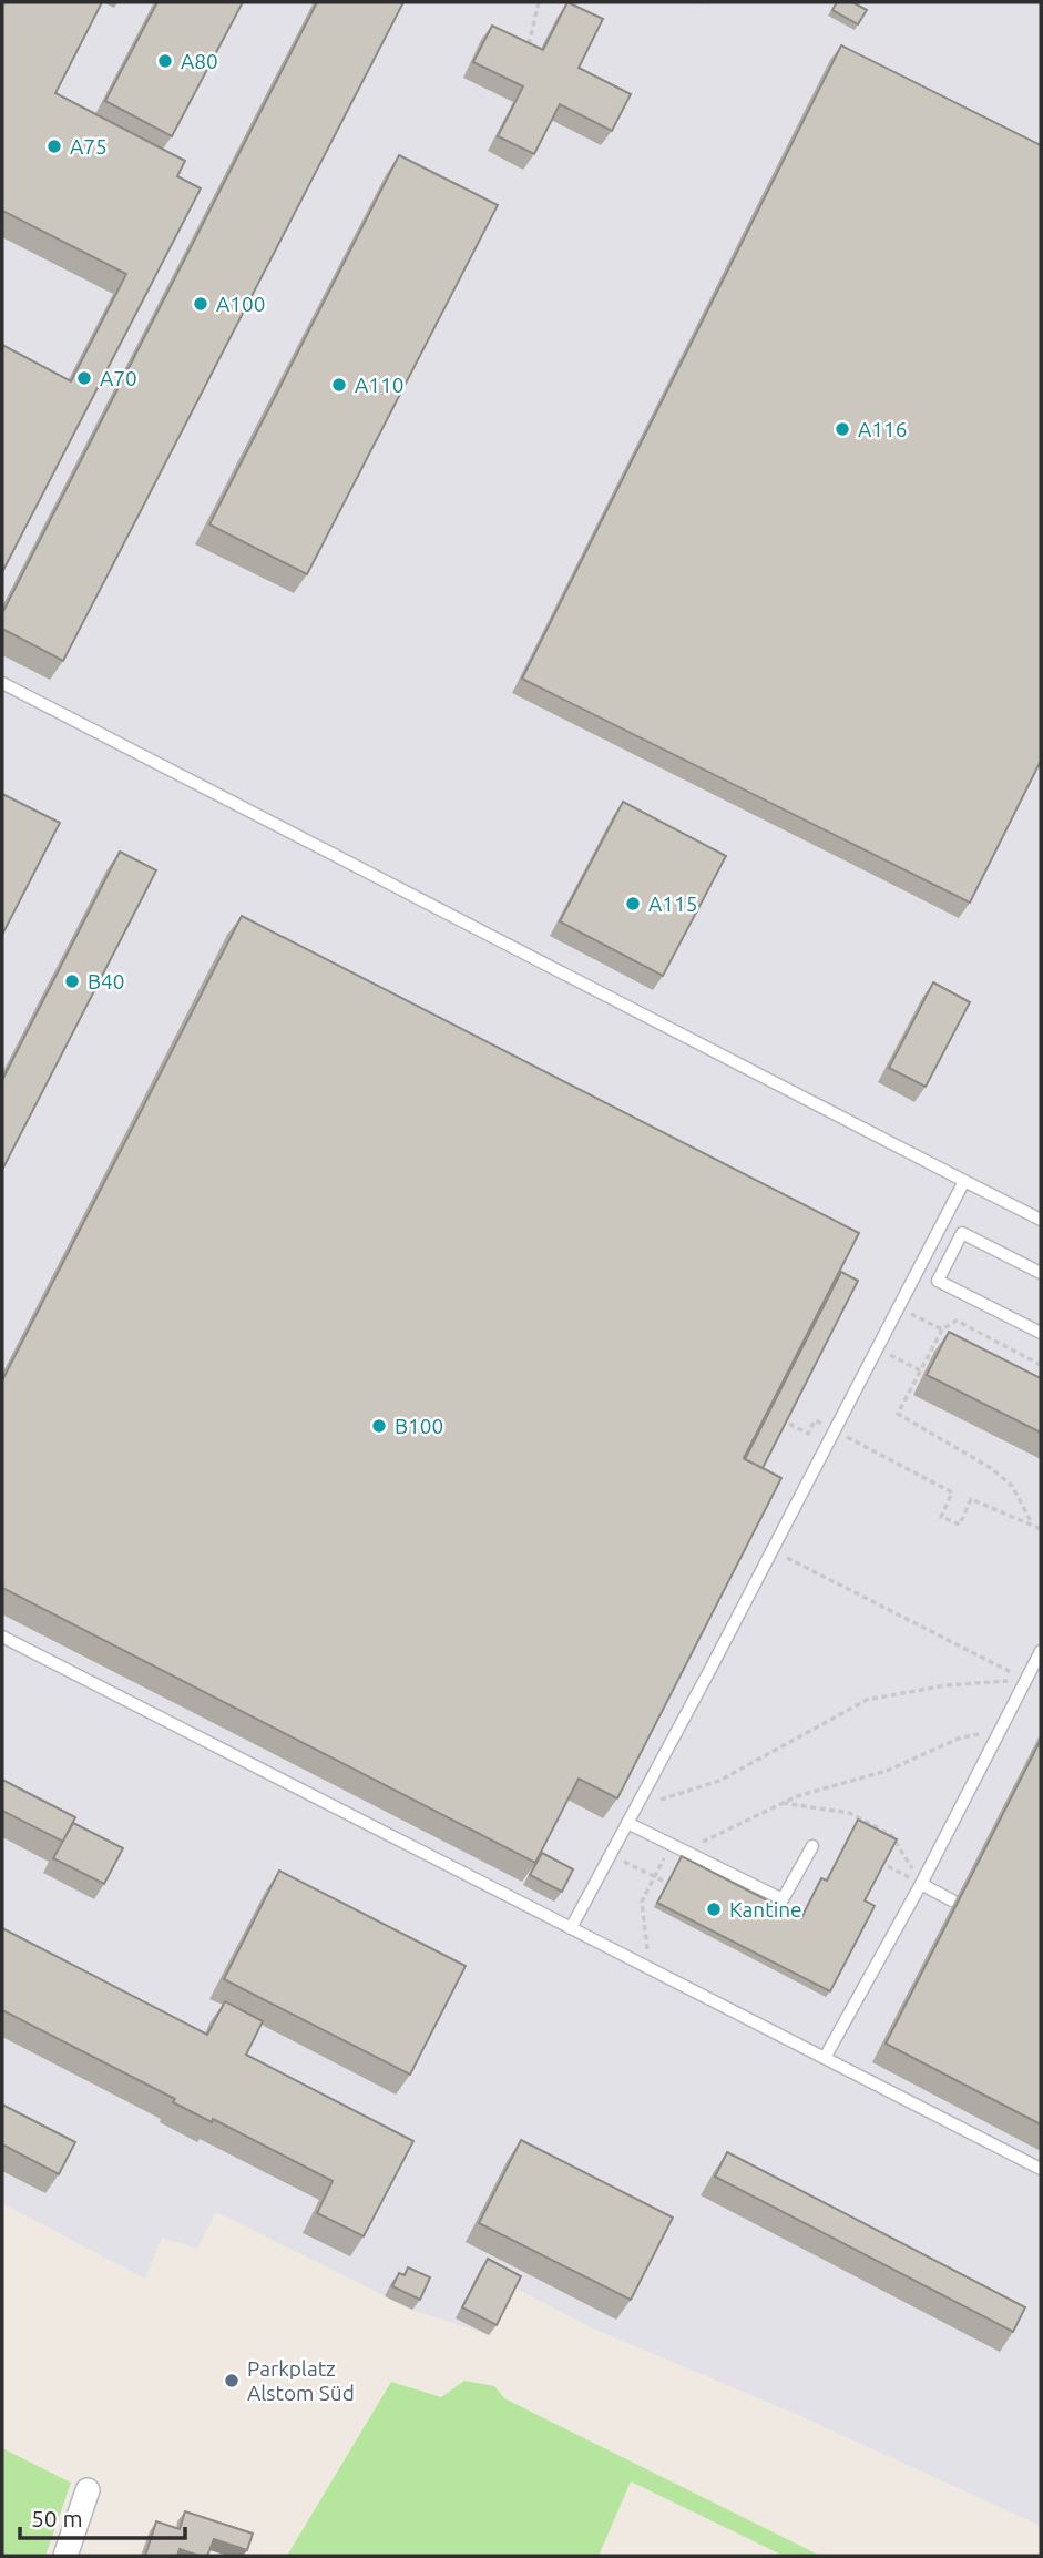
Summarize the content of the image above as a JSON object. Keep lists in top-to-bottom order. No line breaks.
{"places":["A80","A75","A100","A70","A110","A116","A115","B40","B100","Kantine","Parkplatz Alstom Süd"],"scale_bar":"50 m"}
